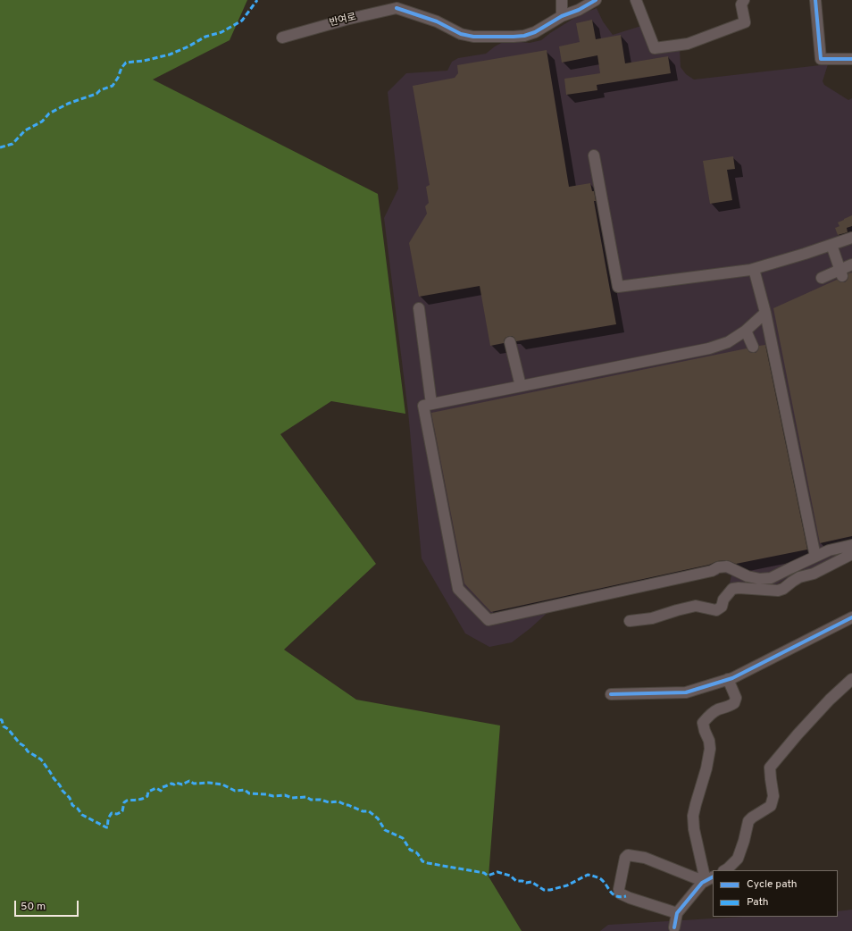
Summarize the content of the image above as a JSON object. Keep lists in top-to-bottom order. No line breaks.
{"streets":{"street":["반여로"]},"legend":["Cycle path","Path"],"scale_bar":"50 m"}
